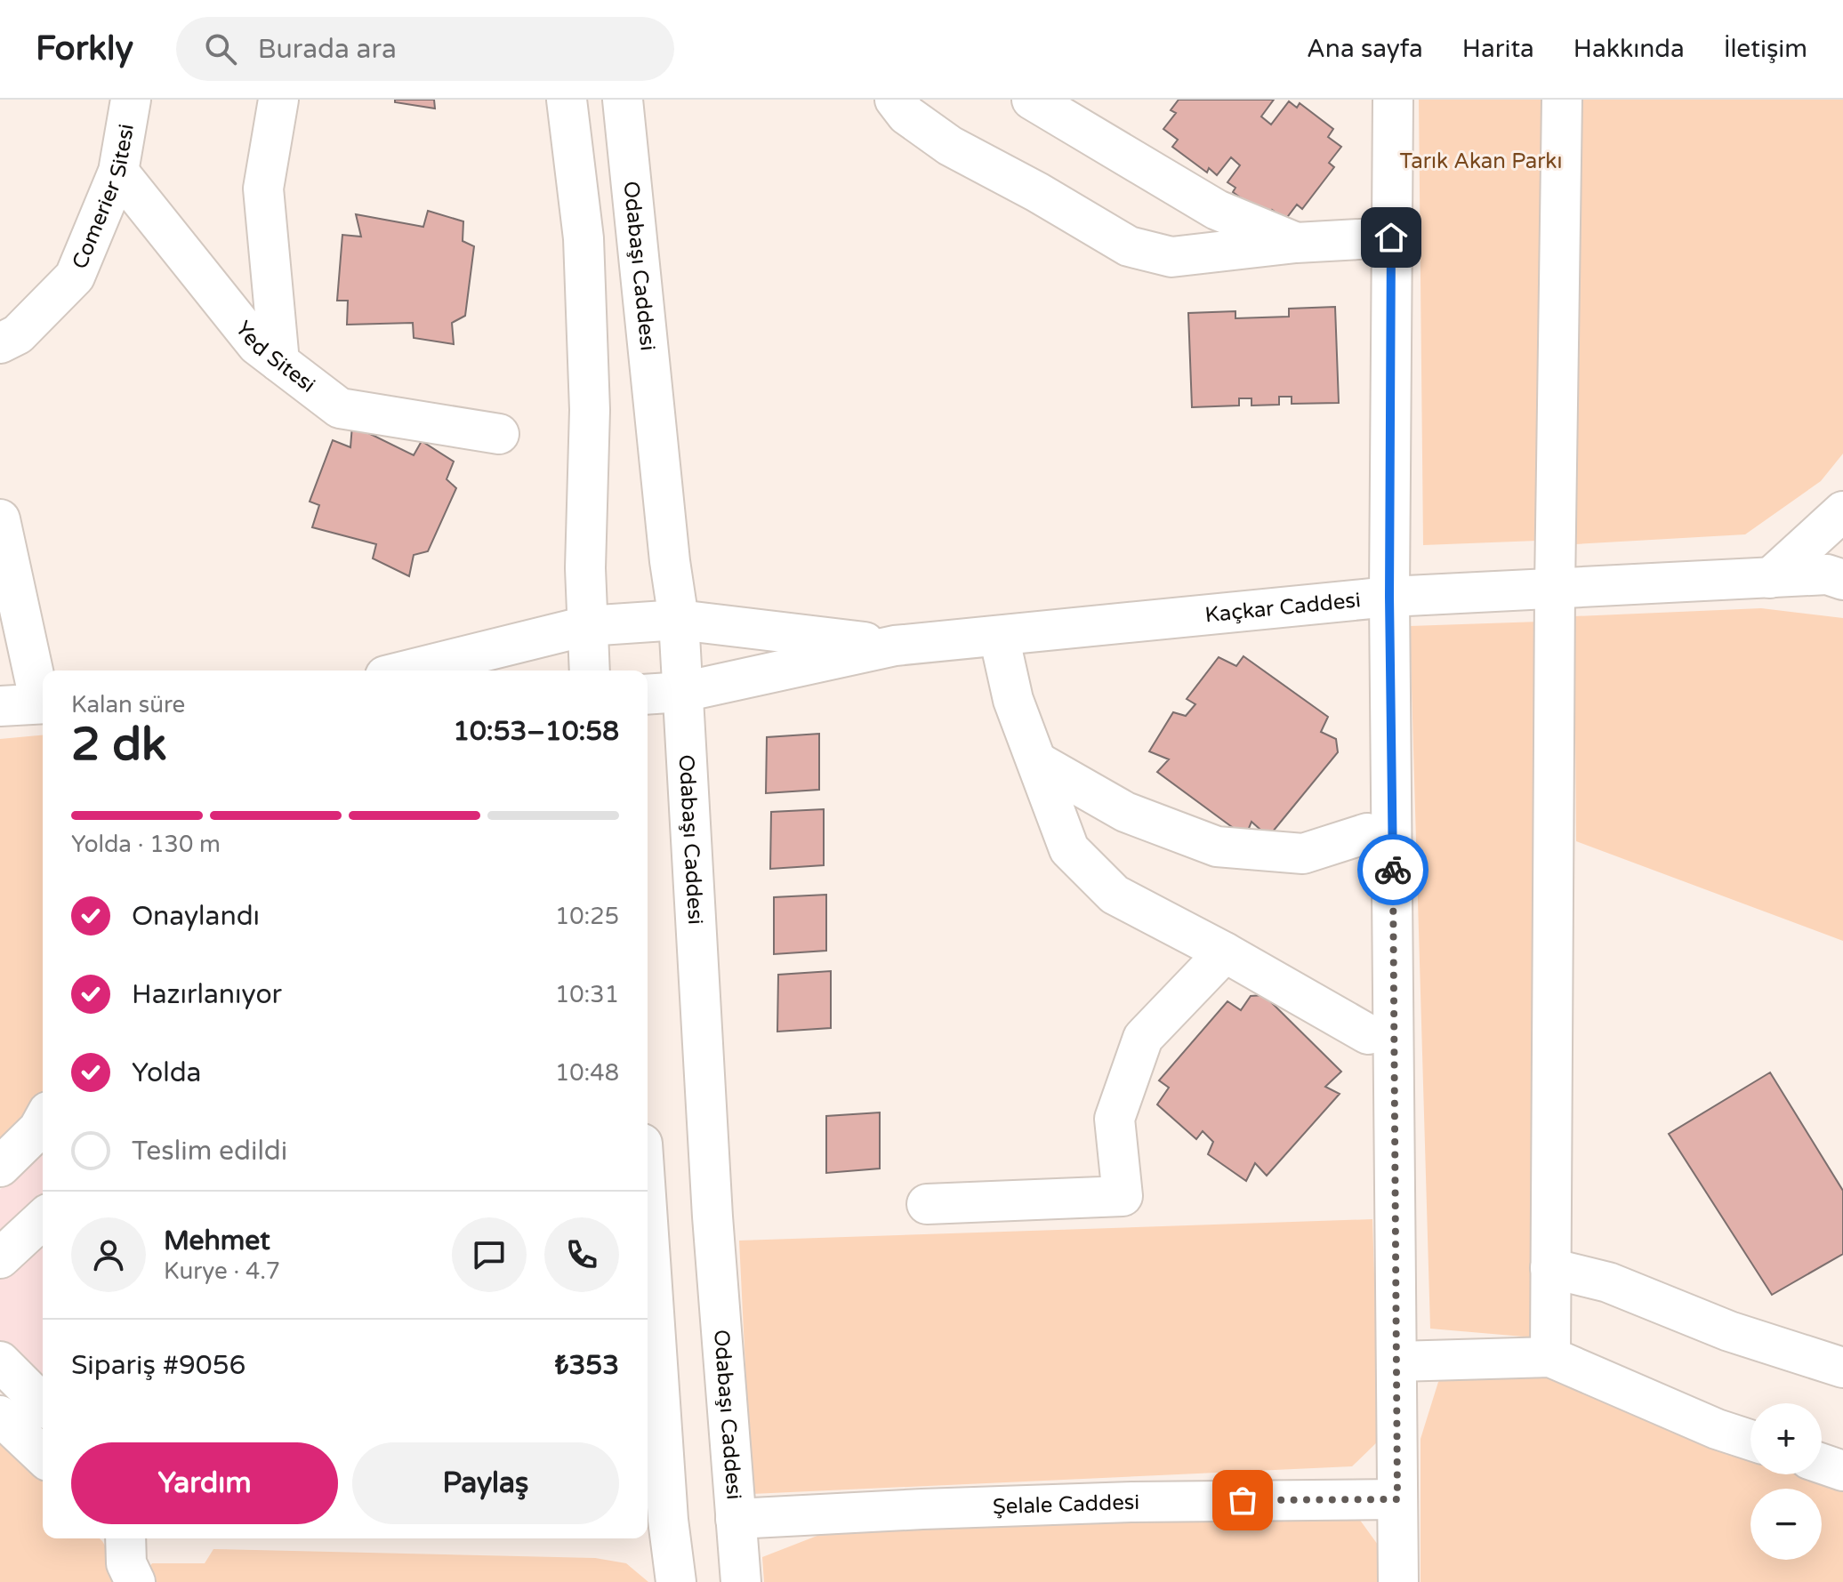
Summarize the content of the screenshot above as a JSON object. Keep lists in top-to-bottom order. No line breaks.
{"streets":{"street":["Comerier Sitesi","Odabaşı Caddesi","Yed Sitesi","Kaçkar Caddesi","Şelale Caddesi"]},"crossings":[["Comerier Sitesi","Yed Sitesi"],["Odabaşı Caddesi","Kaçkar Caddesi"],["Odabaşı Caddesi","Şelale Caddesi"]],"parks":["Tarık Akan Parkı"],"page":{"header":"Forkly","search":"Burada ara","nav":["Ana sayfa","Harita","Hakkında","İletişim"],"heading":["2 dk","Kalan süre","10:53–10:58"],"panel":["Mehmet","Kurye · 4.7","Sipariş #9056","₺353"],"bar":"Yolda · 130 m","list":[["Onaylandı","10:25"],["Hazırlanıyor","10:31"],["Yolda","10:48"],"Teslim edildi"],"map_buttons":["+","−"],"buttons":["Yardım","Paylaş"]}}
